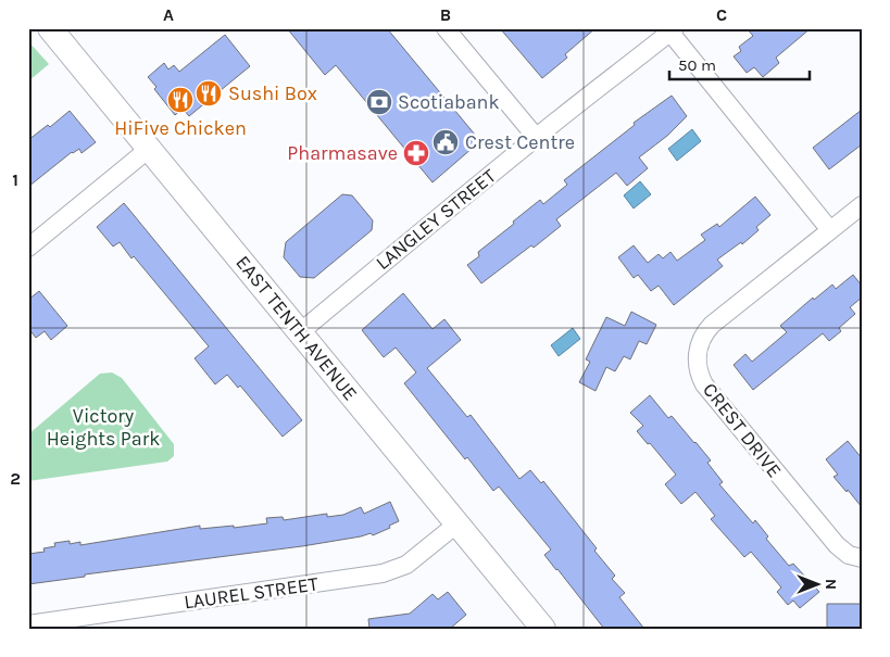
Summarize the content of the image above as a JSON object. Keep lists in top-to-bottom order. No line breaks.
{"streets":{"main road":["EAST TENTH AVENUE"],"street":["LANGLEY STREET","CREST DRIVE","LAUREL STREET"]},"crossings":[["LANGLEY STREET","EAST TENTH AVENUE"],["EAST TENTH AVENUE","LAUREL STREET"]],"parks":["Victory Heights Park"],"places":{"restaurant":["Sushi Box","HiFive Chicken"],"bank":["Scotiabank"],"public building":["Crest Centre"],"pharmacy":["Pharmasave"]},"scale_bar":"50 m","north":"right","grid":{"columns":["A","B","C"],"rows":["1","2"]}}
